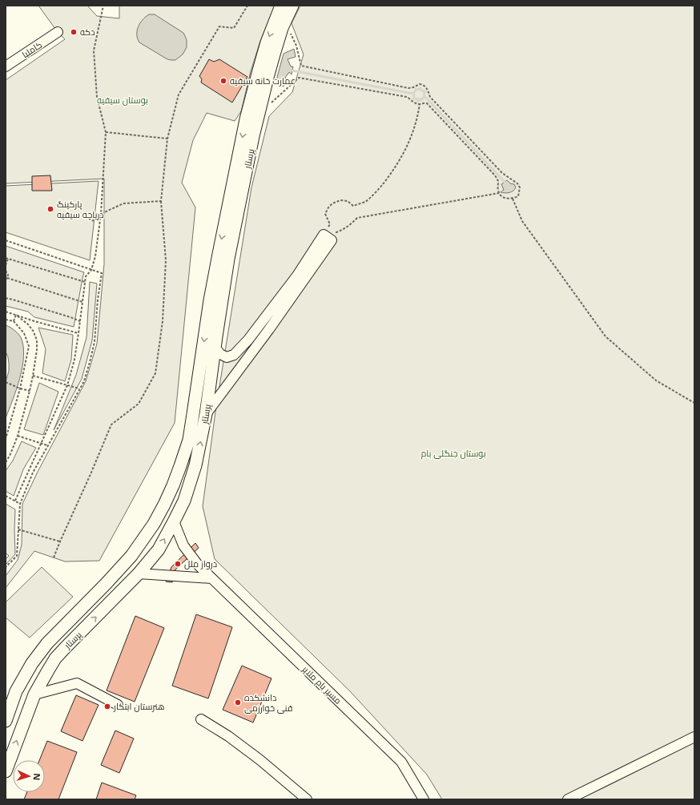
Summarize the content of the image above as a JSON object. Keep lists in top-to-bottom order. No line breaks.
{"streets":{"main road":["پرستار"],"street":["کاملیا","مسیر بام ملایر"]},"crossings":[["پرستار","مسیر بام ملایر"]],"parks":["بوستان سیفیه","بوستان جنگلی بام"],"places":["دکه","عمارت خانه سیفیه","پارکینگ دریاچه سیفیه","درواز ملل","دانشکده فنی خوارزمی","هنرستان ابتکار"],"north":"right"}
